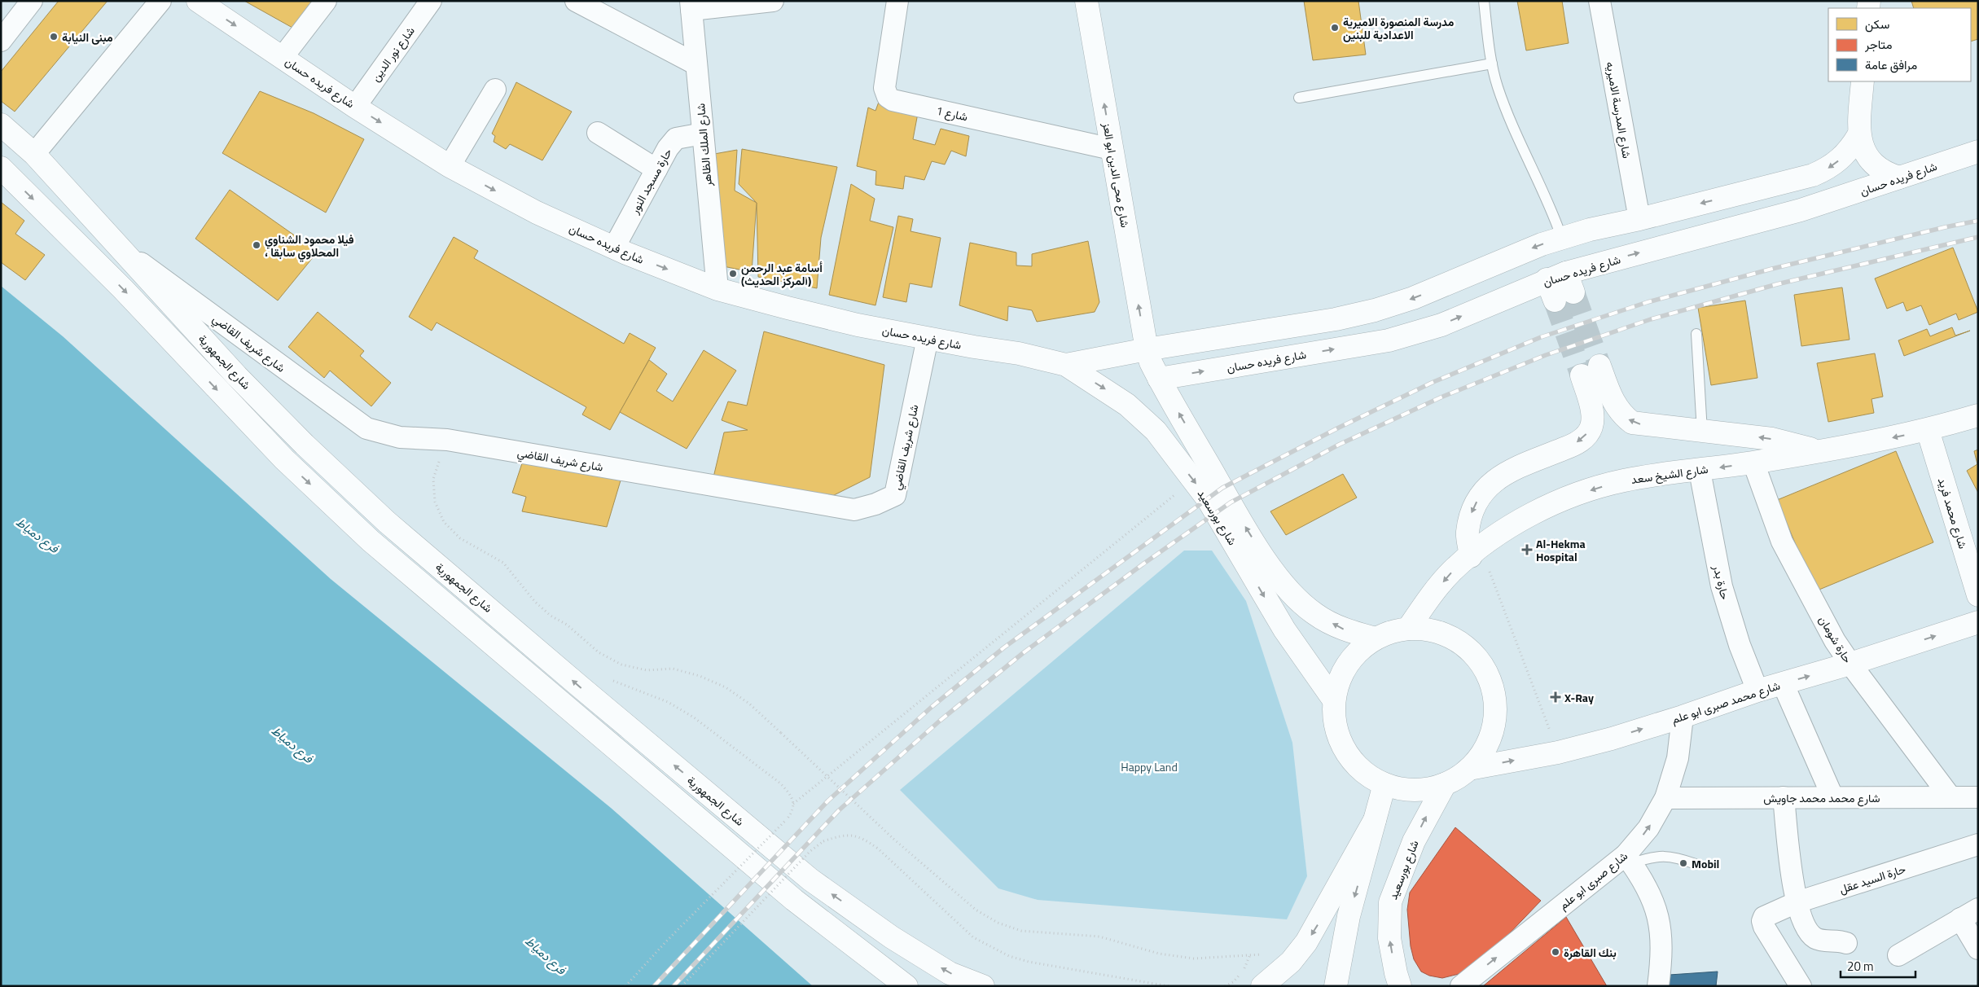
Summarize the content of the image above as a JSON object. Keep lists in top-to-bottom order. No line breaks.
{"streets":{"main road":["شارع فريده حسان","شارع محى الدين ابو العز","شارع الجمهورية","شارع الشيخ سعد","شارع محمد فريد","شارع بورسعيد","شارع محمد صبرى ابو علم"],"street":["شارع نور الدين","شارع المدرسة الاميريه","شارع 1","شارع الملك الظاهر","حارة مسجد النور","شارع شريف القاضي","حارة بدر","حارة شومان","شارع محمد محمد جاويش","حارة السيد عقل","شارع صبرى ابو علم"]},"crossings":[["شارع نور الدين","شارع فريده حسان"],["شارع فريده حسان","شارع الملك الظاهر"],["شارع فريده حسان","حارة مسجد النور"],["شارع فريده حسان","شارع شريف القاضي"],["شارع فريده حسان","شارع بورسعيد"],["شارع 1","شارع محى الدين ابو العز"],["شارع الملك الظاهر","حارة مسجد النور"],["شارع محى الدين ابو العز","شارع بورسعيد"],["شارع شريف القاضي","شارع الجمهورية"],["شارع الشيخ سعد","شارع محمد فريد"],["شارع الشيخ سعد","حارة بدر"],["شارع الشيخ سعد","حارة شومان"],["حارة بدر","شارع محمد صبرى ابو علم"],["حارة شومان","شارع محمد صبرى ابو علم"],["حارة شومان","شارع محمد محمد جاويش"],["شارع محمد صبرى ابو علم","شارع صبرى ابو علم"],["شارع محمد محمد جاويش","شارع صبرى ابو علم"]],"one_way":["شارع محى الدين ابو العز","شارع الشيخ سعد","شارع محمد صبرى ابو علم","شارع صبرى ابو علم"],"water":["فرع دمياط"],"parks":["Happy Land"],"places":{"other":["مدرسة المنصورة الاميرية الاعدادية للبنين","مبنى النيابة","فيلا محمود الشناوي ، المحلاوي سابقا","أسامة عبد الرحمن (المركز الحديث)","Mobil","بنك القاهرة"],"health":["Al-Hekma Hospital","X-Ray"]},"legend":["سكن","متاجر","مرافق عامة"],"scale_bar":"20 m"}
